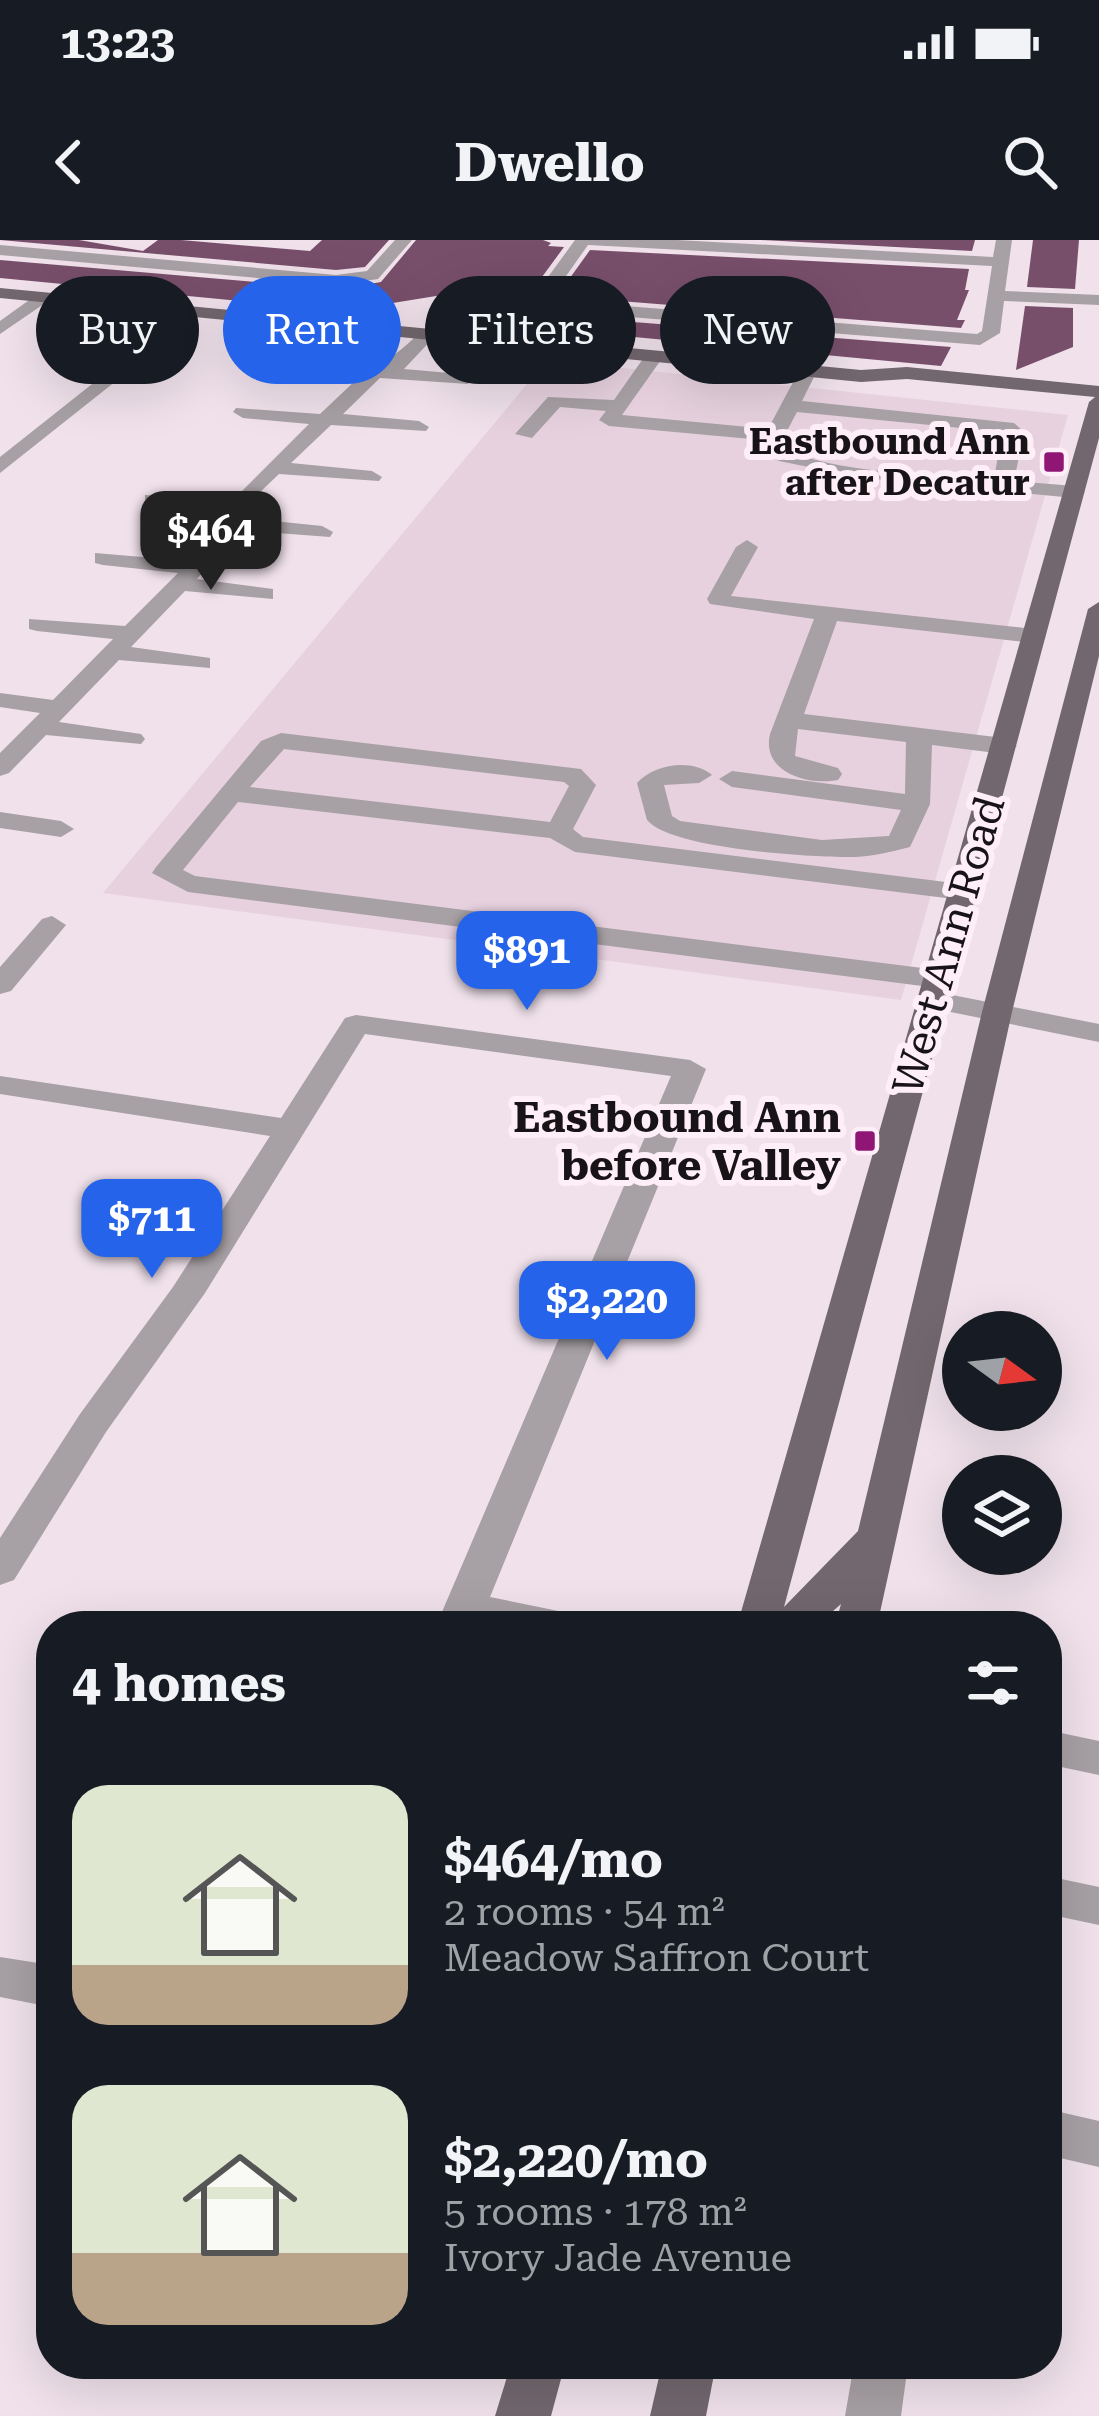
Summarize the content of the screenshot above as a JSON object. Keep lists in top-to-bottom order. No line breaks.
{"streets":{"main road":["West Ann Road"]},"places":{"transit":["Eastbound Ann after Decatur","Eastbound Ann before Valley"]},"north":"right","page":{"status":"13:23","header":"Dwello","chip":["Buy","Rent","Filters","New"],"price":["$464","$891","$711","$2,220"],"heading":"4 homes","list":[{"name":"$464/mo","note":"2 rooms · 54 m² · Meadow Saffron Court"},{"name":"$2,220/mo","note":"5 rooms · 178 m² · Ivory Jade Avenue"}]}}
